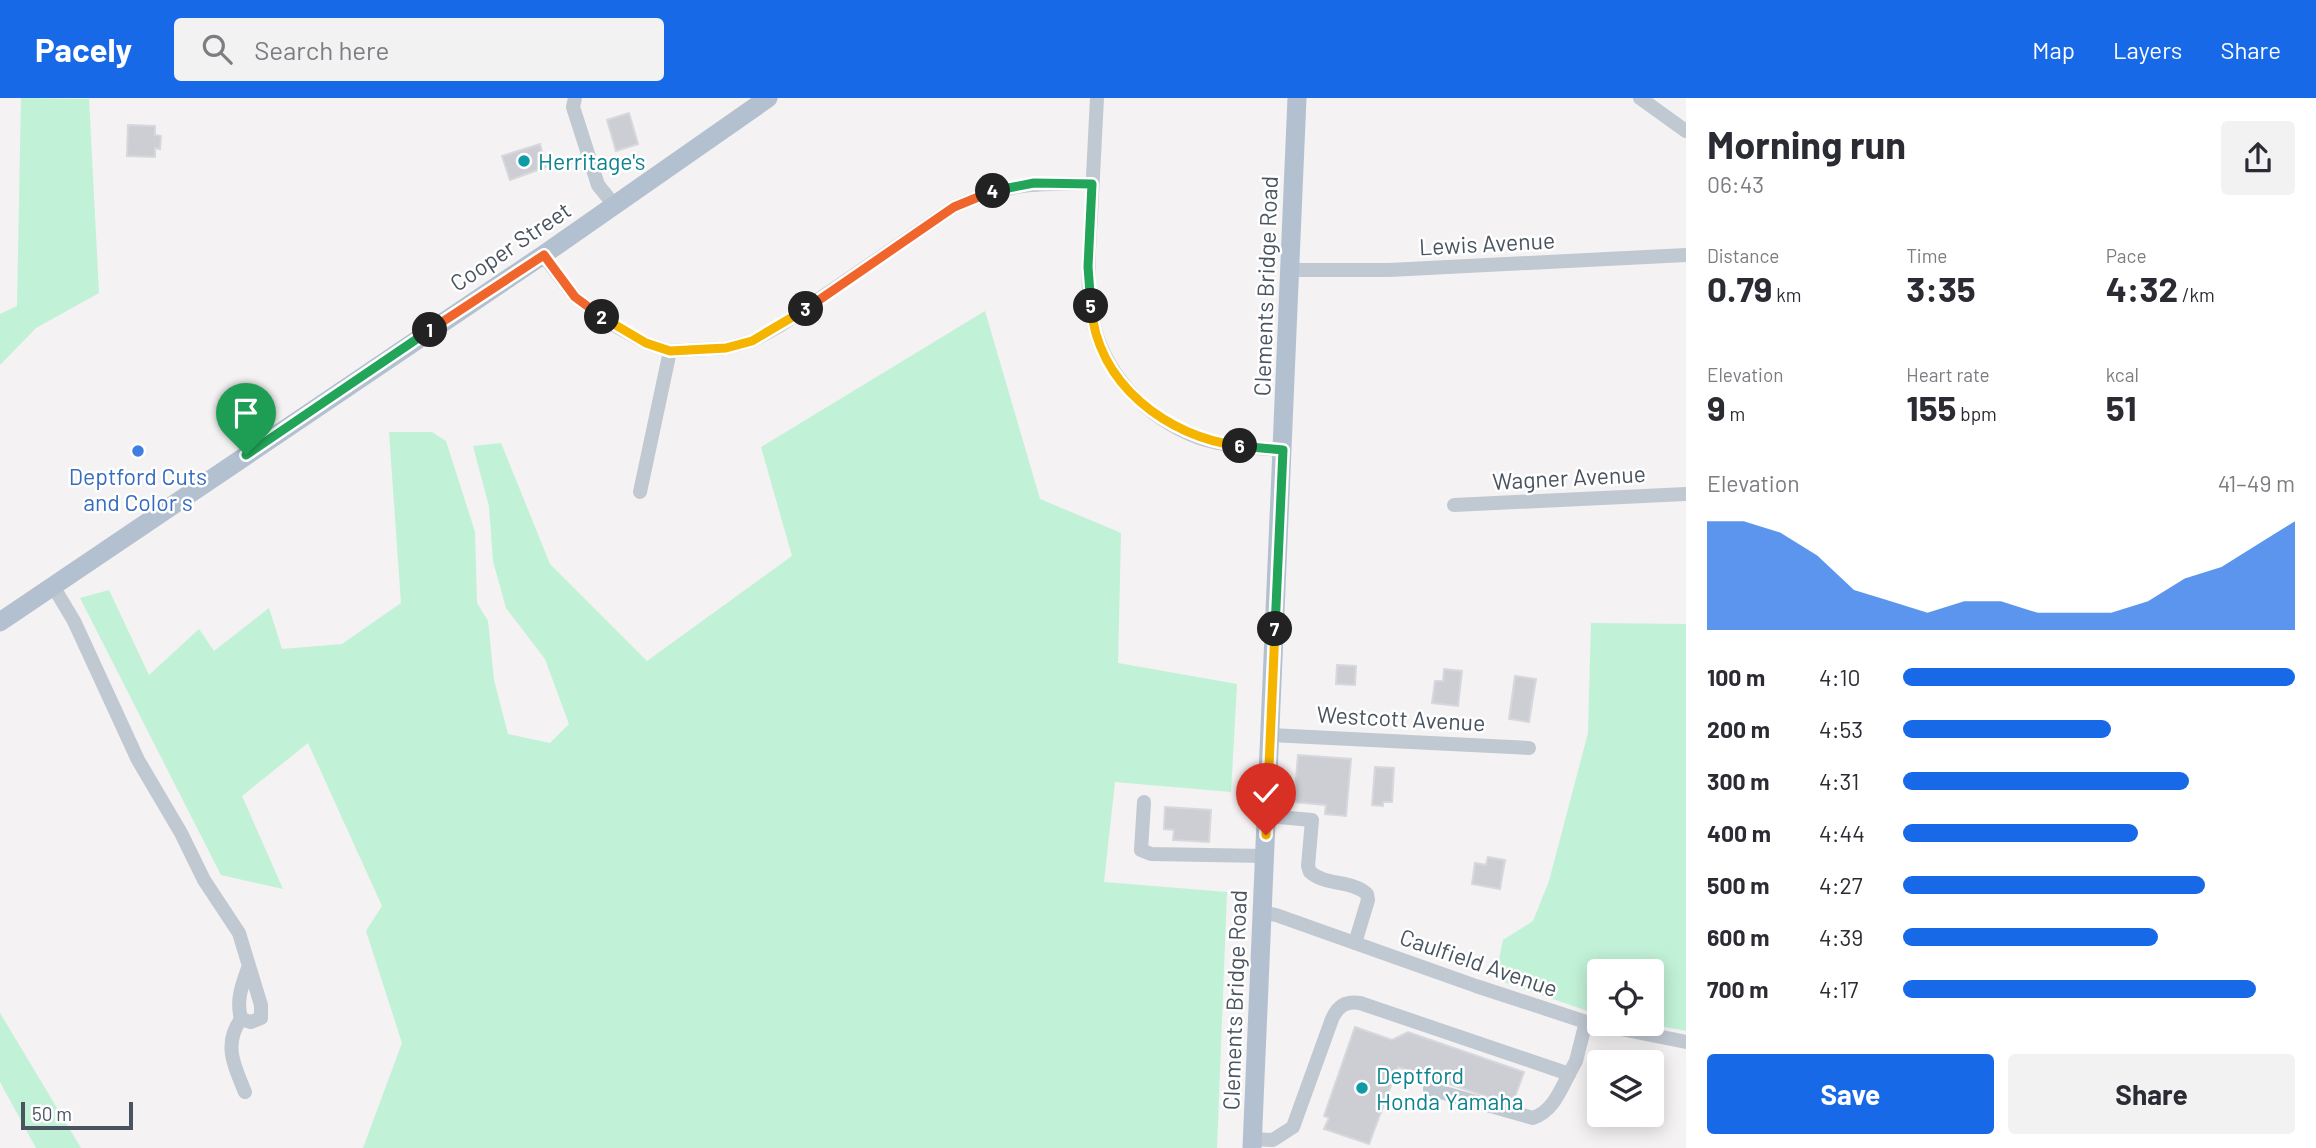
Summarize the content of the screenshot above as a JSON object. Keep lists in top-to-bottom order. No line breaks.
{"streets":{"main road":["Cooper Street","Clements Bridge Road"],"street":["Lewis Avenue","Wagner Avenue","Westcott Avenue","Caulfield Avenue"]},"crossings":[["Lewis Avenue","Clements Bridge Road"],["Clements Bridge Road","Westcott Avenue"],["Clements Bridge Road","Caulfield Avenue"]],"places":["Herritage's","Deptford Cuts and Color s","Deptford Honda Yamaha"],"scale_bar":"50 m","page":{"header":"Pacely","search":"Search here","nav":["Map","Layers","Share"],"heading":["Morning run","06:43"],"pins":["4","5","3","2","1","6","7"],"stats":[["Distance","0.79 km"],["Time","3:35"],["Pace","4:32 /km"],["Elevation","9 m"],["Heart rate","155 bpm"],["kcal","51"]],"chart":["Elevation","41–49 m"],"list":[{"name":"100 m","note":"4:10"},{"name":"200 m","note":"4:53"},{"name":"300 m","note":"4:31"},{"name":"400 m","note":"4:44"},{"name":"500 m","note":"4:27"},{"name":"600 m","note":"4:39"},{"name":"700 m","note":"4:17"}],"buttons":["Save","Share"],"scale":"50 m"}}
